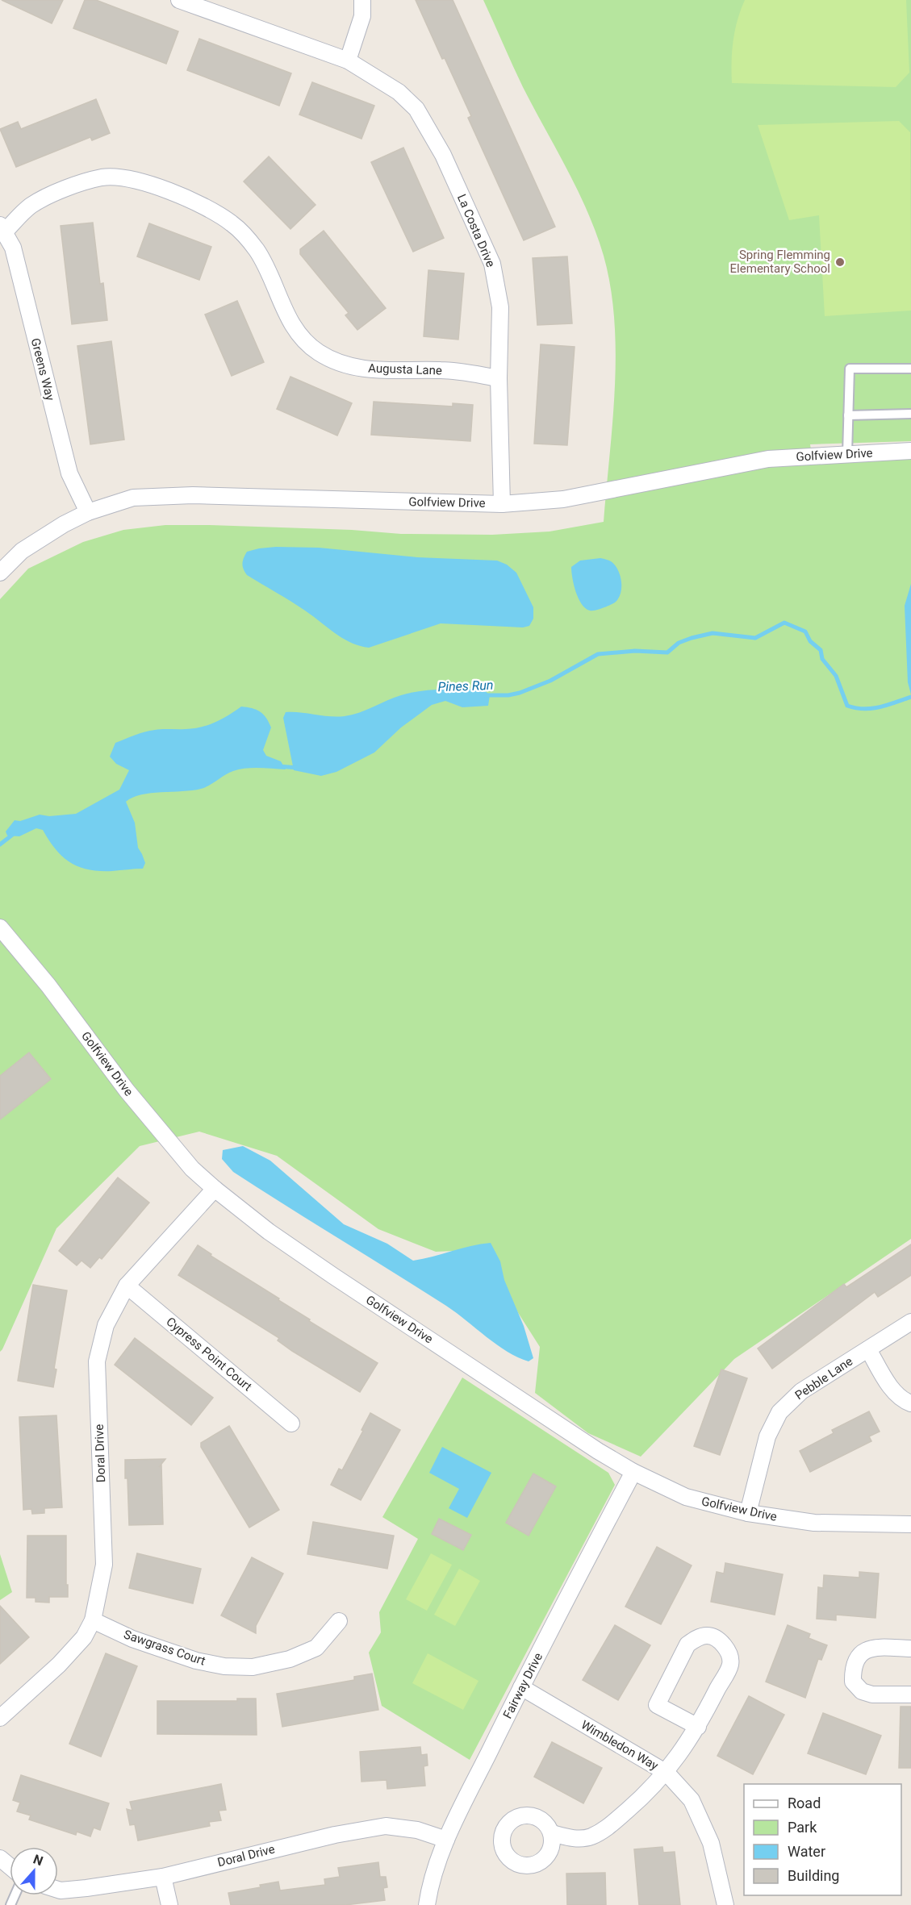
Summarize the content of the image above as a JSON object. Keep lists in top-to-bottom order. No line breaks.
{"streets":{"street":["La Costa Drive","Greens Way","Augusta Lane","Golfview Drive","Cypress Point Court","Pebble Lane","Doral Drive","Sawgrass Court","Fairway Drive","Wimbledon Way"]},"crossings":[["La Costa Drive","Augusta Lane"],["La Costa Drive","Golfview Drive"],["Greens Way","Augusta Lane"],["Greens Way","Golfview Drive"],["Golfview Drive","Pebble Lane"],["Golfview Drive","Doral Drive"],["Golfview Drive","Fairway Drive"],["Cypress Point Court","Doral Drive"],["Doral Drive","Sawgrass Court"],["Doral Drive","Fairway Drive"],["Fairway Drive","Wimbledon Way"]],"water":["Pines Run"],"places":["Spring Flemming Elementary School"],"legend":["Road","Park","Water","Building"],"north":"top"}
